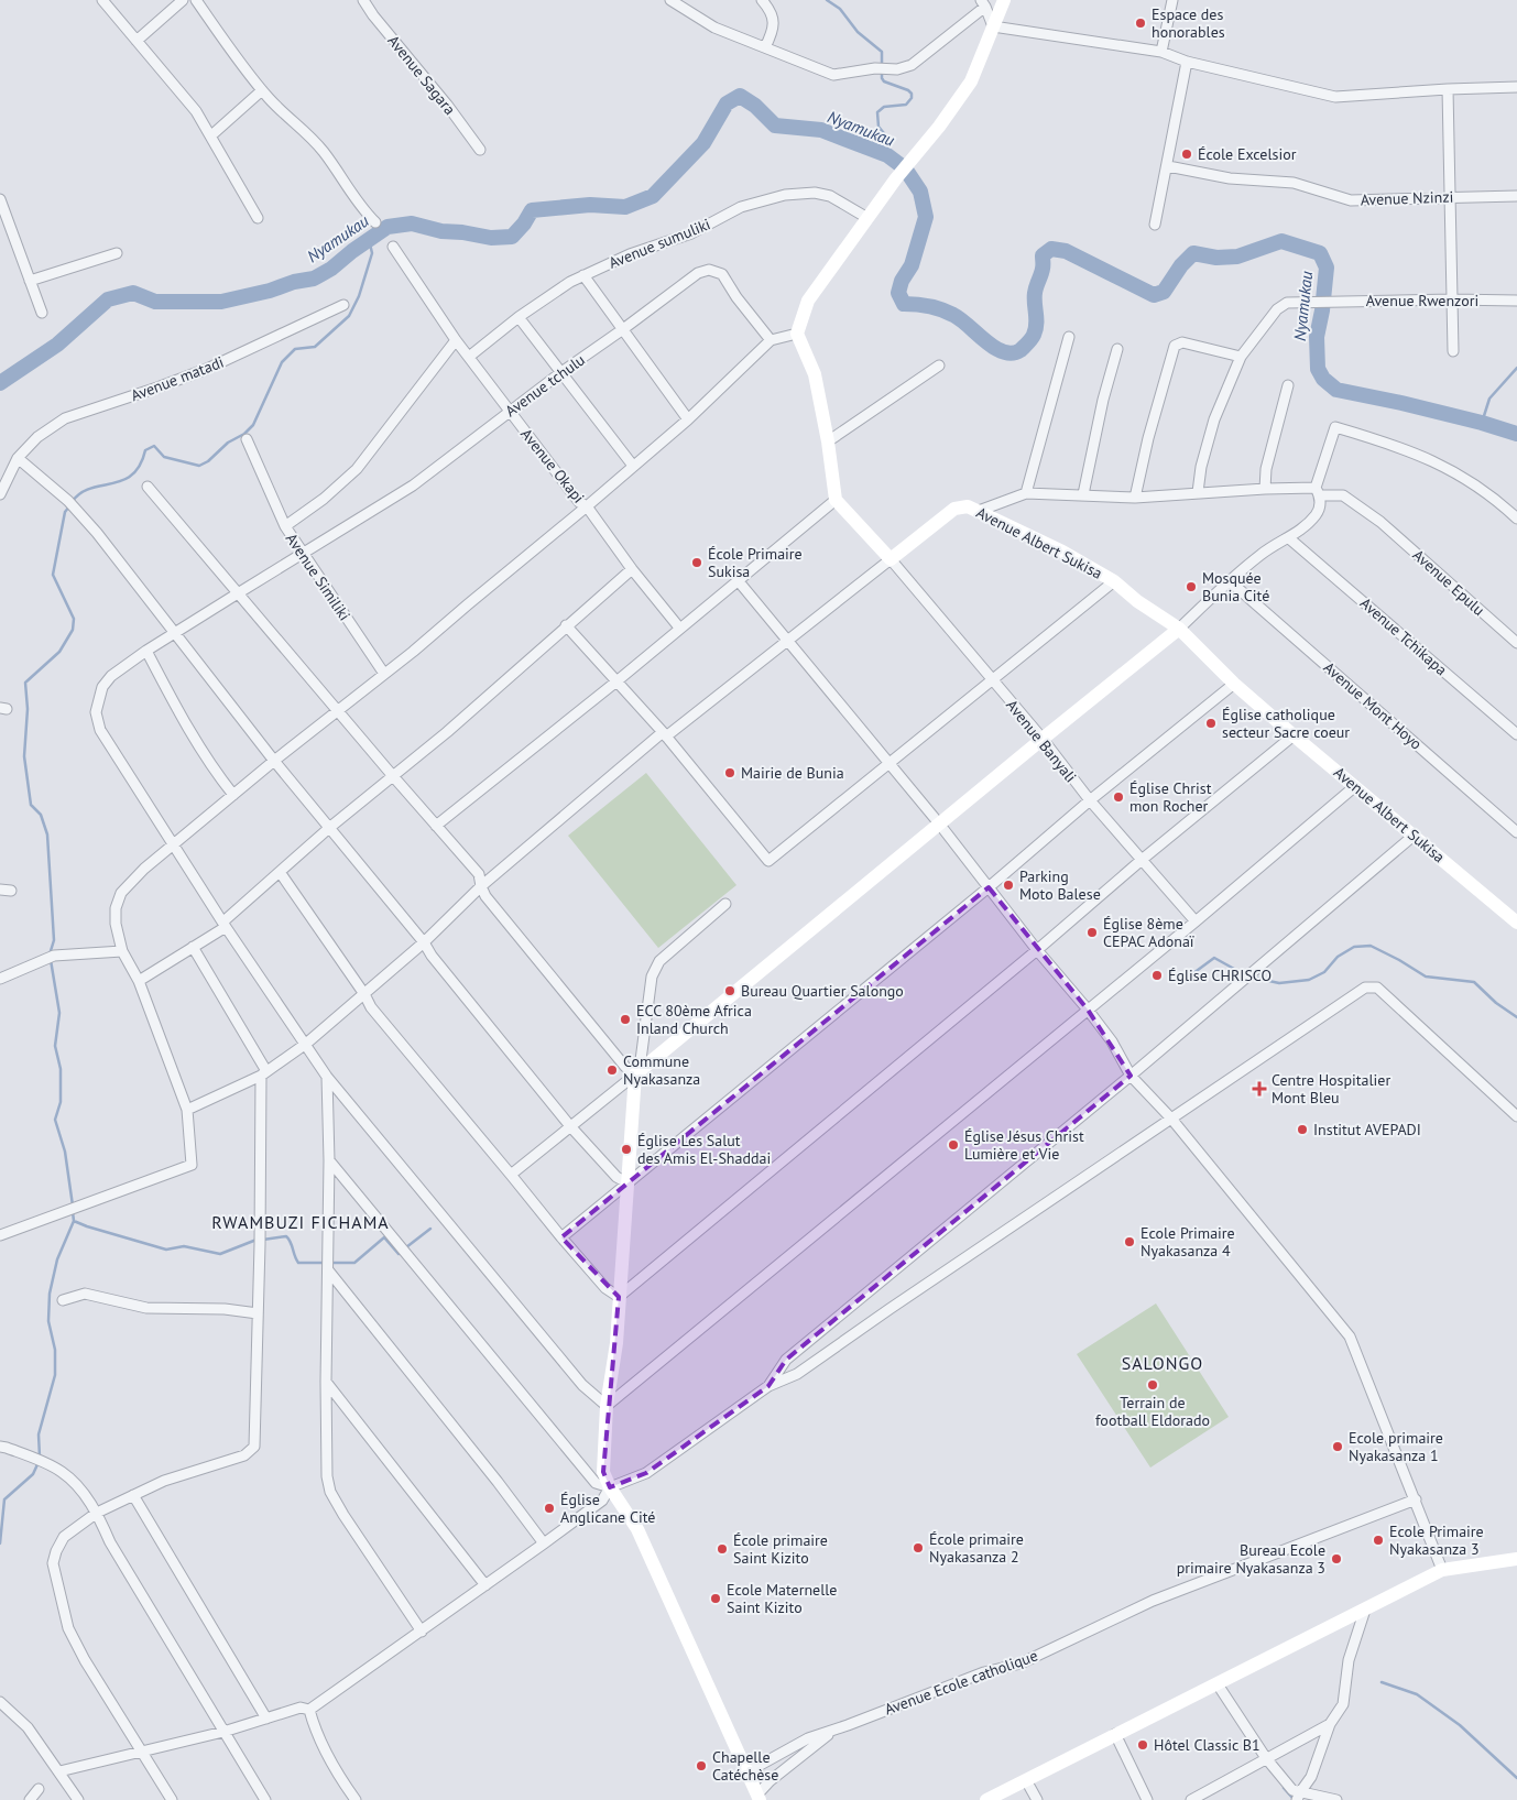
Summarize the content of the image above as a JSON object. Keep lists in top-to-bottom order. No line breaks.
{"streets":{"street":["Avenue Sagara","Avenue Nzinzi","Avenue sumuliki","Avenue Rwenzori","Avenue matadi","Avenue tchulu","Avenue Okapi","Avenue Albert Sukisa","Avenue Similiki","Avenue Epulu","Avenue Tchikapa","Avenue Mont Hoyo","Avenue Banyali","Avenue Ecole catholique"]},"crossings":[["Avenue sumuliki","Avenue Okapi"],["Avenue Rwenzori","Avenue Epulu"],["Avenue tchulu","Avenue Okapi"],["Avenue tchulu","Avenue Similiki"],["Avenue Okapi","Avenue Similiki"],["Avenue Albert Sukisa","Avenue Banyali"]],"districts":["RWAMBUZI FICHAMA","SALONGO"],"water":["Nyamukau"],"places":{"other":["Espace des honorables","École Excelsior","École Primaire Sukisa","Mosquée Bunia Cité","Église catholique secteur Sacre coeur","Mairie de Bunia","Église Christ mon Rocher","Parking Moto Balese","Église 8ème CEPAC Adonaï","Église CHRISCO","Bureau Quartier Salongo","ECC 80ème Africa Inland Church","Commune Nyakasanza","Institut AVEPADI","Église Jésus Christ Lumière et Vie","Église Les Salut des Amis El-Shaddai","Ecole Primaire Nyakasanza 4","Terrain de football Eldorado","Ecole primaire Nyakasanza 1","Église Anglicane Cité","Ecole Primaire Nyakasanza 3","École primaire Nyakasanza 2","École primaire Saint Kizito","Bureau Ecole primaire Nyakasanza 3","Ecole Maternelle Saint Kizito","Hôtel Classic B1","Chapelle Catéchèse"],"health":["Centre Hospitalier Mont Bleu"]}}
